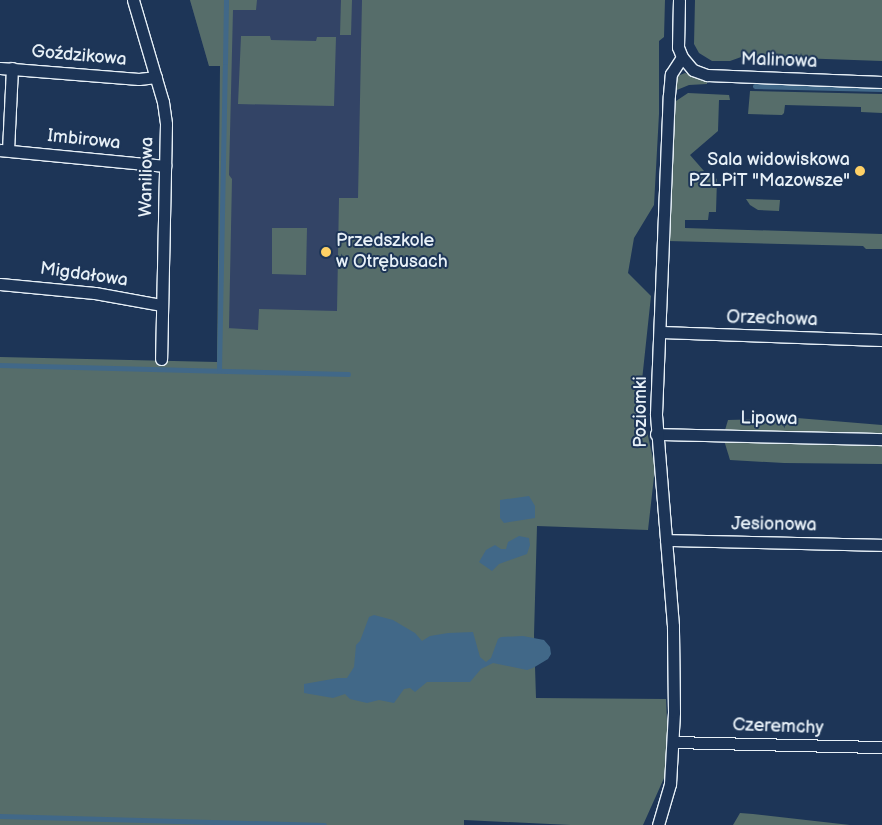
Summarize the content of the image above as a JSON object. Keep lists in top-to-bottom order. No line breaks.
{"streets":{"street":["Goździkowa","Malinowa","Imbirowa","Waniliowa","Migdałowa","Orzechowa","Poziomki","Lipowa","Jesionowa","Czeremchy"]},"crossings":[["Goździkowa","Waniliowa"],["Malinowa","Poziomki"],["Imbirowa","Waniliowa"],["Waniliowa","Migdałowa"],["Orzechowa","Poziomki"],["Poziomki","Lipowa"],["Poziomki","Jesionowa"],["Poziomki","Czeremchy"]],"places":["Sala widowiskowa PZLPiT \"Mazowsze\"","Przedszkole w Otrębusach"]}
